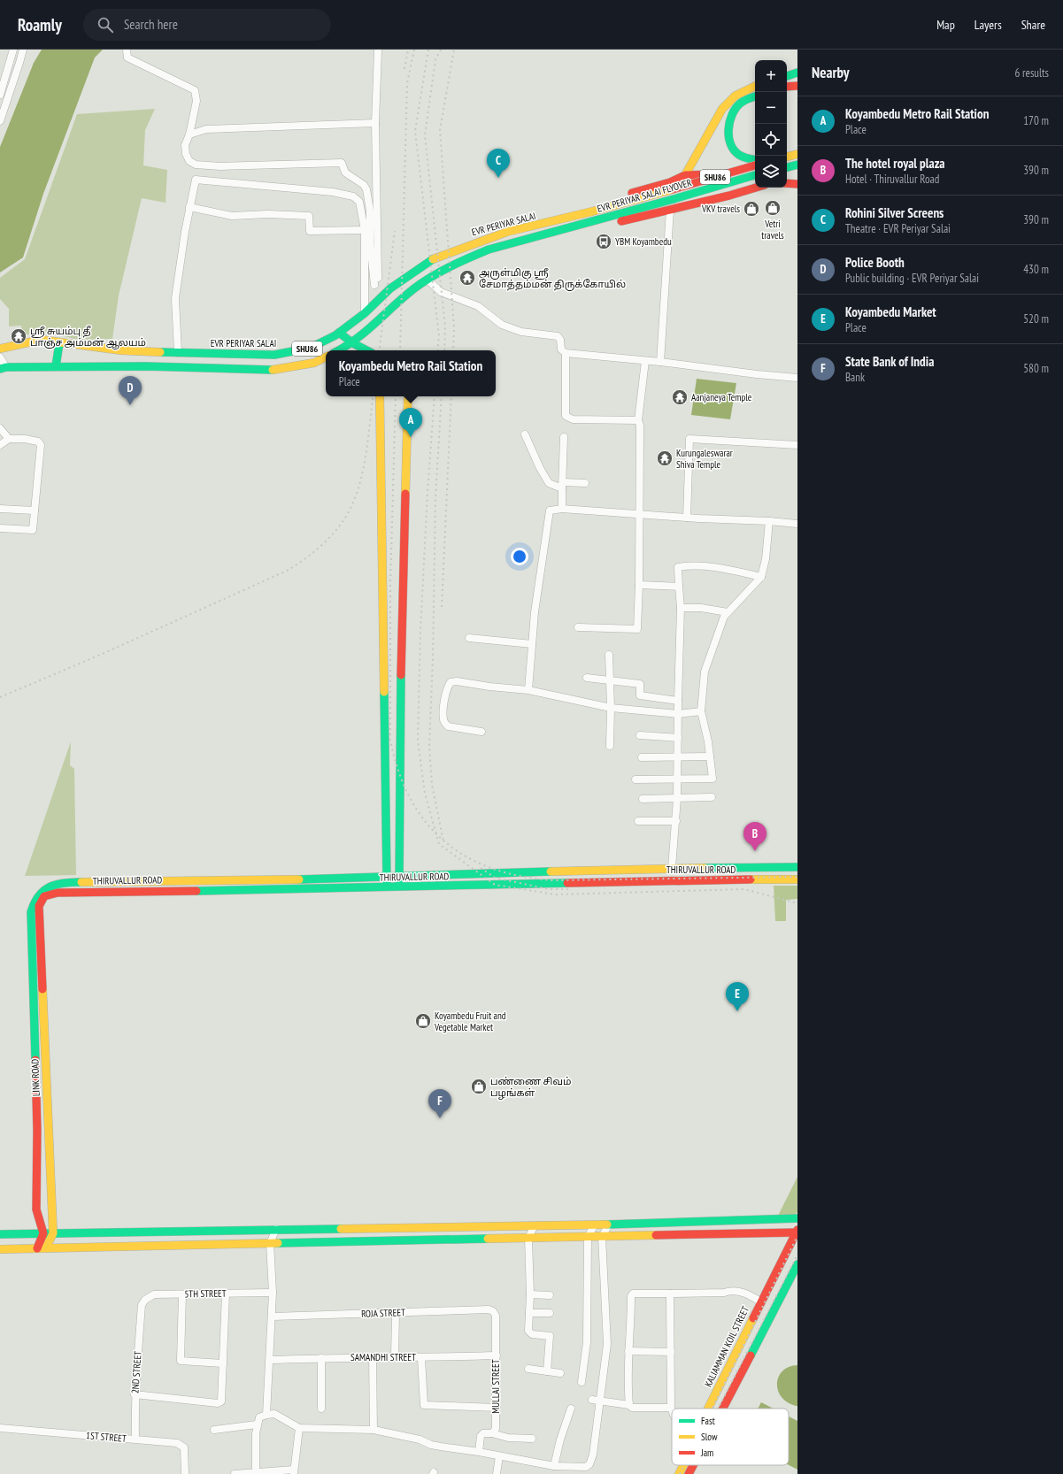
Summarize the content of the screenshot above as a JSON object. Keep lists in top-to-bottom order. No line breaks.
{"streets":{"street":["SHU86","EVR PERIYAR SALAI FLYOVER","EVR PERIYAR SALAI","THIRUVALLUR ROAD","LINK ROAD","5TH STREET","ROJA STREET","KALIAMMAN KOIL STREET","SAMANDHI STREET","2ND STREET","MULLAI STREET","1ST STREET"]},"crossings":[["SHU86","EVR PERIYAR SALAI FLYOVER"],["EVR PERIYAR SALAI FLYOVER","EVR PERIYAR SALAI"],["THIRUVALLUR ROAD","LINK ROAD"],["5TH STREET","2ND STREET"],["ROJA STREET","MULLAI STREET"],["SAMANDHI STREET","MULLAI STREET"],["2ND STREET","1ST STREET"]],"places":{"shop":["Vetri travels","VKV travels","Koyambedu Fruit and Vegetable Market","பண்ணை சிவம் பழங்கள்"],"bus stop":["YBM Koyambedu"],"temple":["அருள்மிகு ஸ்ரீ சேமாத்தம்மன் திருக்கோயில்","ஶ்ரீ சுயம்பு தீ பாஞ்ச அம்மன் ஆலயம்","Aanjaneya Temple","Kurungaleswarar Shiva Temple"]},"legend":["Fast","Slow","Jam"],"page":{"header":"Roamly","search":"Search here","nav":["Map","Layers","Share"],"heading":["Nearby","6 results"],"map_buttons":["+","−"],"list":[{"mark":"A","name":"Koyambedu Metro Rail Station","note":"Place","value":"170 m"},{"mark":"B","name":"The hotel royal plaza","note":"Hotel · Thiruvallur Road","value":"390 m"},{"mark":"C","name":"Rohini Silver Screens","note":"Theatre · EVR Periyar Salai","value":"390 m"},{"mark":"D","name":"Police Booth","note":"Public building · EVR Periyar Salai","value":"430 m"},{"mark":"E","name":"Koyambedu Market","note":"Place","value":"520 m"},{"mark":"F","name":"State Bank of India","note":"Bank","value":"580 m"}],"pins":["C","D","A","B","E","F"],"popup":["Koyambedu Metro Rail Station","Place"]}}
